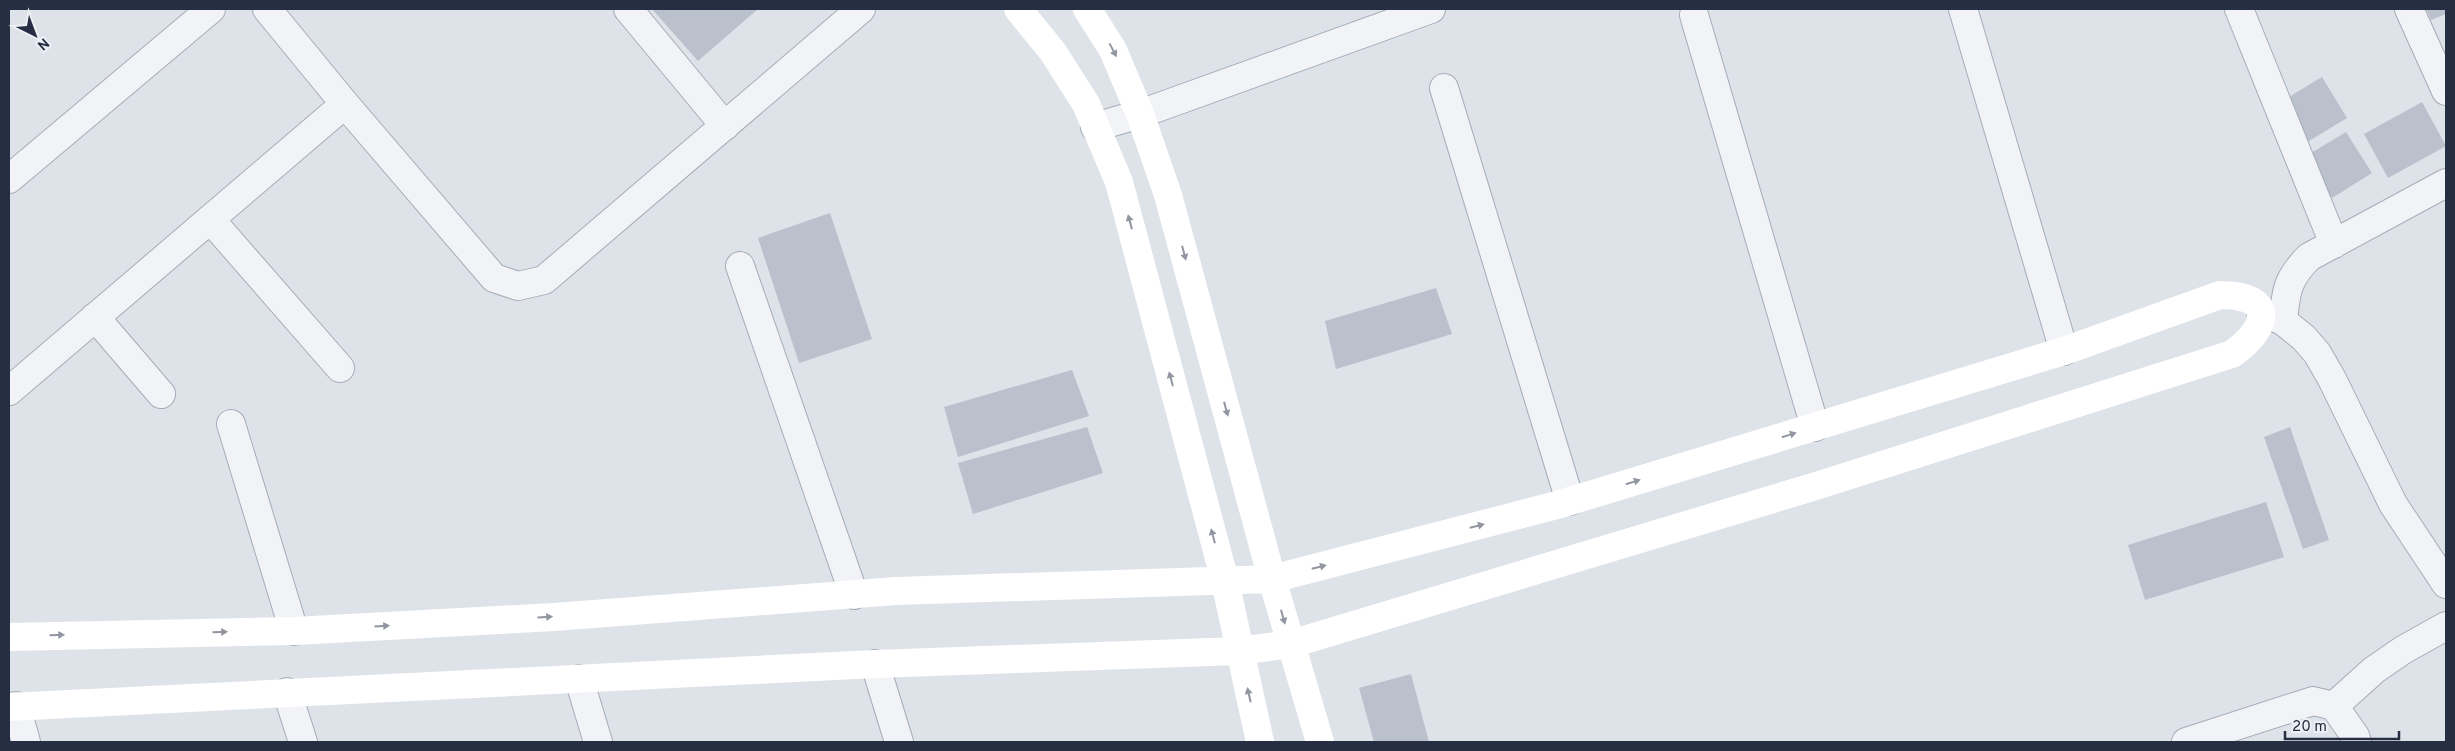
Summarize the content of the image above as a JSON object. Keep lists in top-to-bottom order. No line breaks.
{"scale_bar":"20 m","north":"bottom right"}
